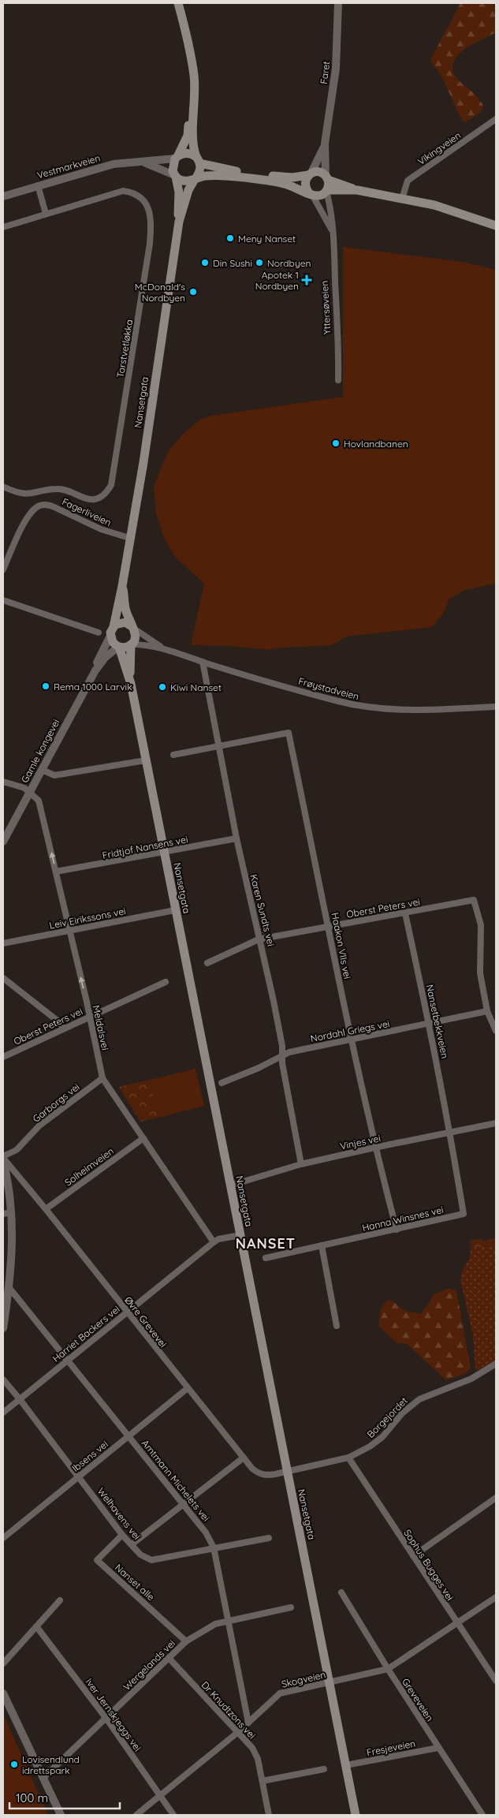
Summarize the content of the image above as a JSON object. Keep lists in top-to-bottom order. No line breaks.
{"streets":{"main road":["Nansetgata"],"street":["Faret","Vikingveien","Vestmarkveien","Yttersøveien","Torstvetløkka","Fagerliveien","Frøystadveien","Gamle kongevei","Fridtjof Nansens vei","Oberst Peters vei","Karen Sundts vei","Leiv Eirikssons vei","Haakon VIIs vei","Nansetbekkveien","Meldalsvei","Nordahl Griegs vei","Garborgs vei","Vinjes vei","Solheimveien","Hanna Winsnes vei","Øvre Grevevei","Harriet Backers vei","Borgejordet","Ibsens vei","Amtmann Michelets vei","Welhavens vei","Sophus Bugges vei","Nanset alle","Wergelands vei","Skogveien","Greveveien","Dr Knudtzons vei","Iver Jernskjeggs vei","Fresjeveien"]},"crossings":[["Faret","Yttersøveien"],["Vestmarkveien","Nansetgata"],["Nansetgata","Fagerliveien"],["Nansetgata","Frøystadveien"],["Nansetgata","Gamle kongevei"],["Nansetgata","Fridtjof Nansens vei"],["Nansetgata","Leiv Eirikssons vei"],["Nansetgata","Vinjes vei"],["Nansetgata","Øvre Grevevei"],["Nansetgata","Harriet Backers vei"],["Nansetgata","Borgejordet"],["Nansetgata","Skogveien"],["Nansetgata","Fresjeveien"],["Frøystadveien","Gamle kongevei"],["Frøystadveien","Karen Sundts vei"],["Gamle kongevei","Meldalsvei"],["Fridtjof Nansens vei","Karen Sundts vei"],["Fridtjof Nansens vei","Meldalsvei"],["Oberst Peters vei","Karen Sundts vei"],["Oberst Peters vei","Haakon VIIs vei"],["Oberst Peters vei","Nansetbekkveien"],["Oberst Peters vei","Meldalsvei"],["Oberst Peters vei","Nordahl Griegs vei"],["Karen Sundts vei","Haakon VIIs vei"],["Karen Sundts vei","Nordahl Griegs vei"],["Karen Sundts vei","Vinjes vei"],["Leiv Eirikssons vei","Meldalsvei"],["Haakon VIIs vei","Nordahl Griegs vei"],["Haakon VIIs vei","Vinjes vei"],["Haakon VIIs vei","Hanna Winsnes vei"],["Nansetbekkveien","Nordahl Griegs vei"],["Nansetbekkveien","Vinjes vei"],["Nansetbekkveien","Hanna Winsnes vei"],["Meldalsvei","Garborgs vei"],["Meldalsvei","Solheimveien"],["Meldalsvei","Harriet Backers vei"],["Garborgs vei","Øvre Grevevei"],["Vinjes vei","Hanna Winsnes vei"],["Solheimveien","Øvre Grevevei"],["Øvre Grevevei","Harriet Backers vei"],["Øvre Grevevei","Borgejordet"],["Øvre Grevevei","Ibsens vei"],["Harriet Backers vei","Amtmann Michelets vei"],["Harriet Backers vei","Welhavens vei"],["Borgejordet","Sophus Bugges vei"],["Ibsens vei","Amtmann Michelets vei"],["Ibsens vei","Welhavens vei"],["Amtmann Michelets vei","Welhavens vei"],["Amtmann Michelets vei","Wergelands vei"],["Amtmann Michelets vei","Skogveien"],["Welhavens vei","Nanset alle"],["Sophus Bugges vei","Skogveien"],["Nanset alle","Wergelands vei"],["Wergelands vei","Dr Knudtzons vei"],["Wergelands vei","Iver Jernskjeggs vei"],["Skogveien","Greveveien"],["Skogveien","Dr Knudtzons vei"],["Skogveien","Iver Jernskjeggs vei"],["Greveveien","Fresjeveien"]],"districts":["NANSET"],"places":{"other":["Meny Nanset","Din Sushi","Nordbyen","McDonald's Nordbyen","Hovlandbanen","Rema 1000 Larvik","Kiwi Nanset","Lovisendlund idrettspark"],"health":["Apotek 1 Nordbyen"]},"scale_bar":"100 m"}
